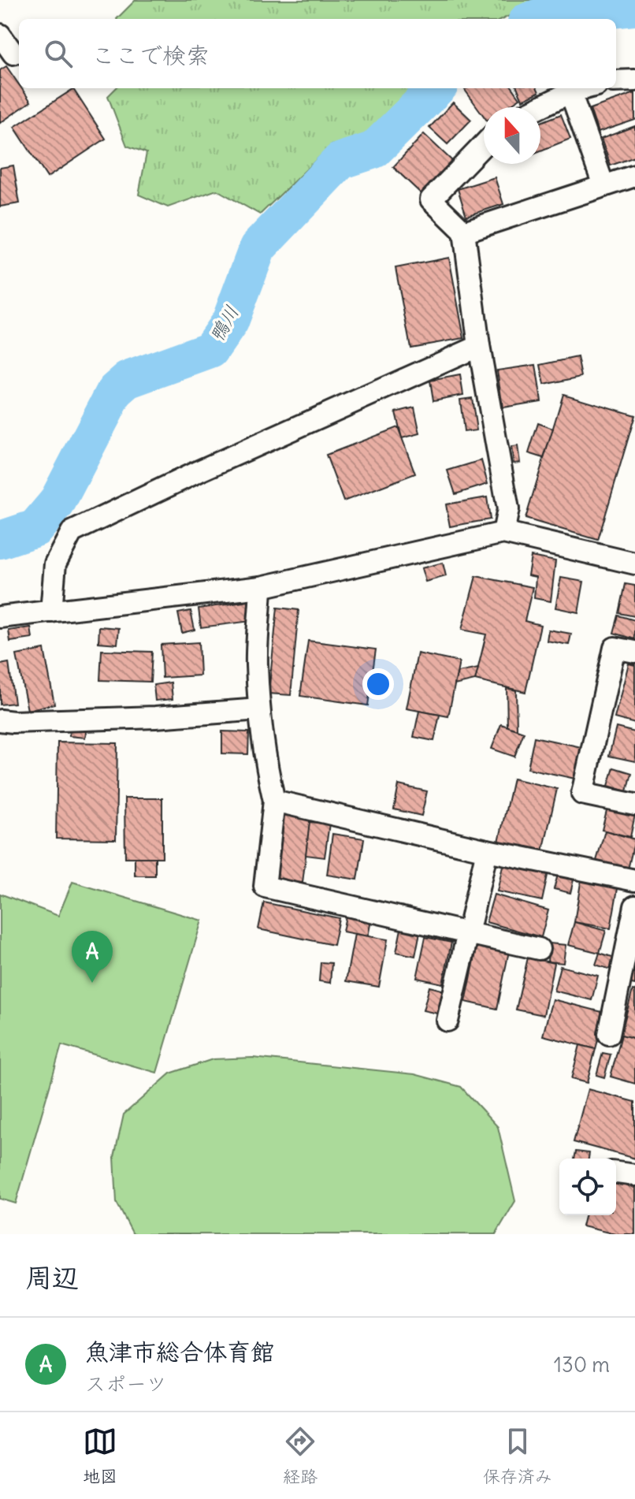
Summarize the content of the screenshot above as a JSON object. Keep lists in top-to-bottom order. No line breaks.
{"water":["鴨川"],"north":"top","page":{"search":"ここで検索","pins":"A","heading":"周辺","list":[{"mark":"A","name":"魚津市総合体育館","note":"スポーツ","value":"130 m"}],"nav":["地図","経路","保存済み"]}}
